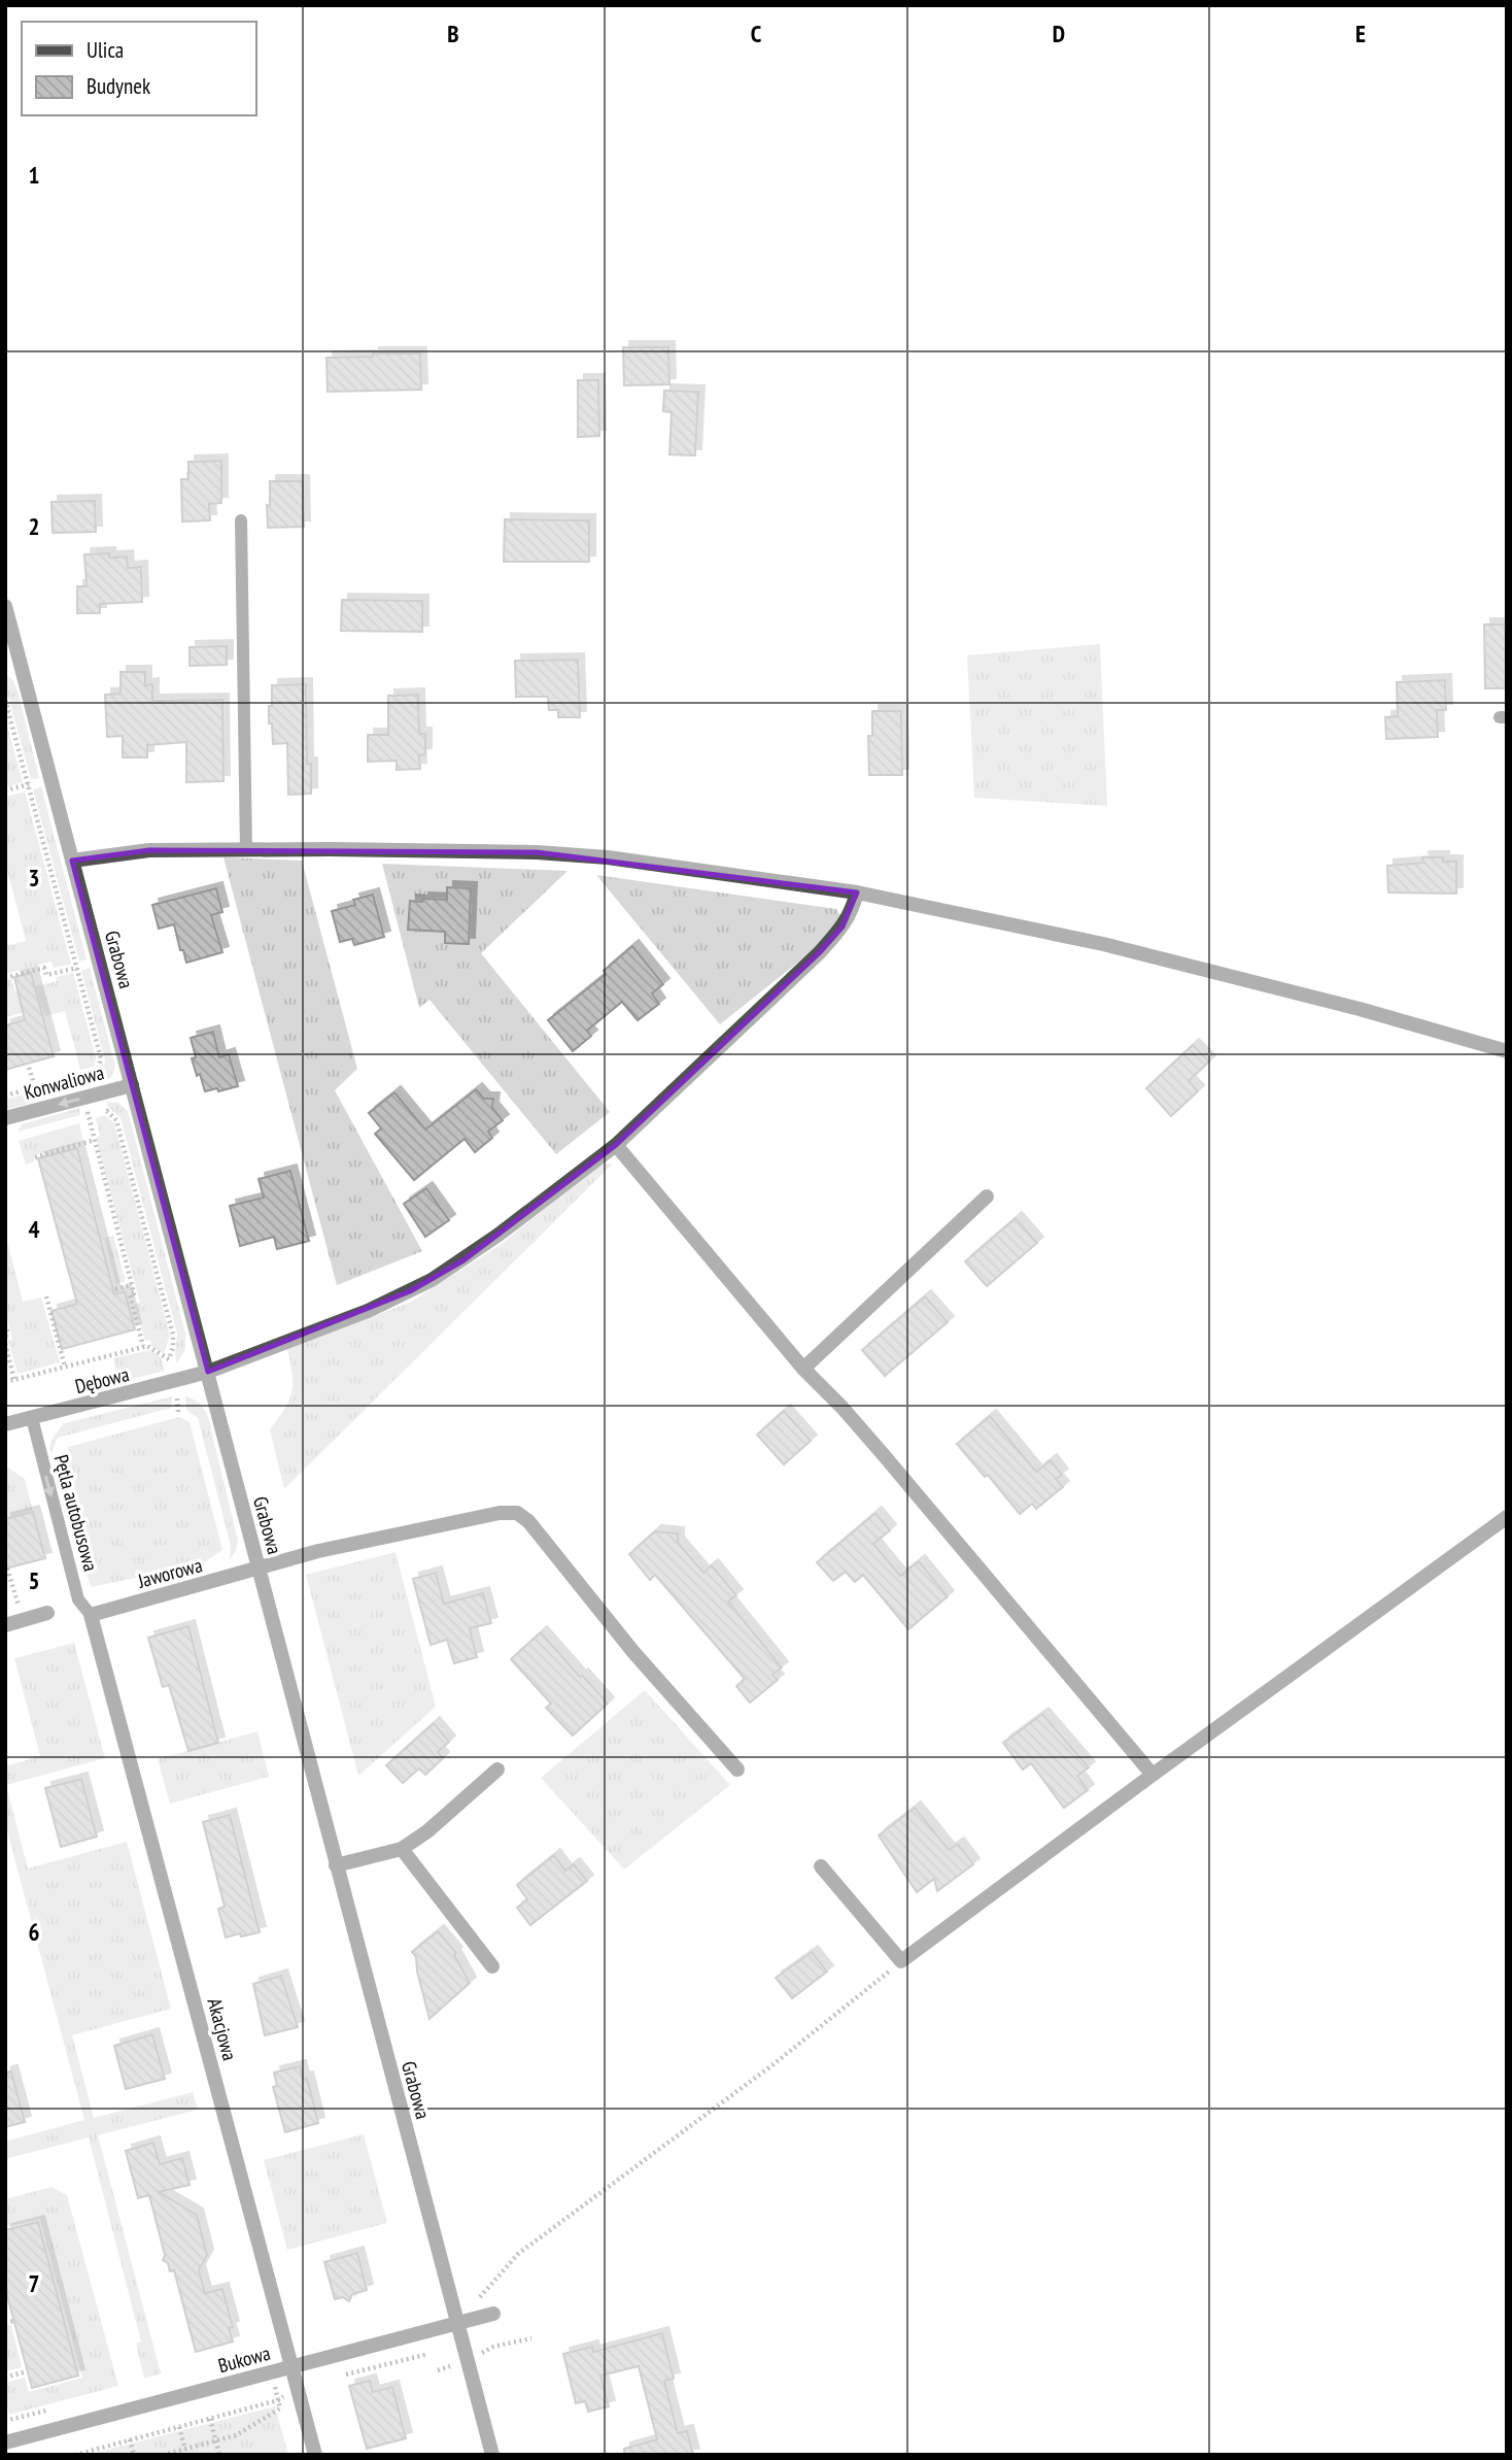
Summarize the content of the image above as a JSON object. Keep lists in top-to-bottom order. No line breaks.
{"streets":{"street":["Grabowa","Konwaliowa","Dębowa","Jaworowa","Akacjowa","Bukowa"],"lane":["Pętla autobusowa"]},"crossings":[["Grabowa","Konwaliowa"],["Grabowa","Dębowa"],["Grabowa","Jaworowa"],["Grabowa","Bukowa"],["Dębowa","Pętla autobusowa"],["Pętla autobusowa","Jaworowa"],["Pętla autobusowa","Akacjowa"],["Jaworowa","Akacjowa"],["Akacjowa","Bukowa"]],"one_way":["Konwaliowa","Pętla autobusowa"],"legend":["Ulica","Budynek"],"grid":{"columns":["B","C","D","E"],"rows":["1","2","3","4","5","6","7"]}}
